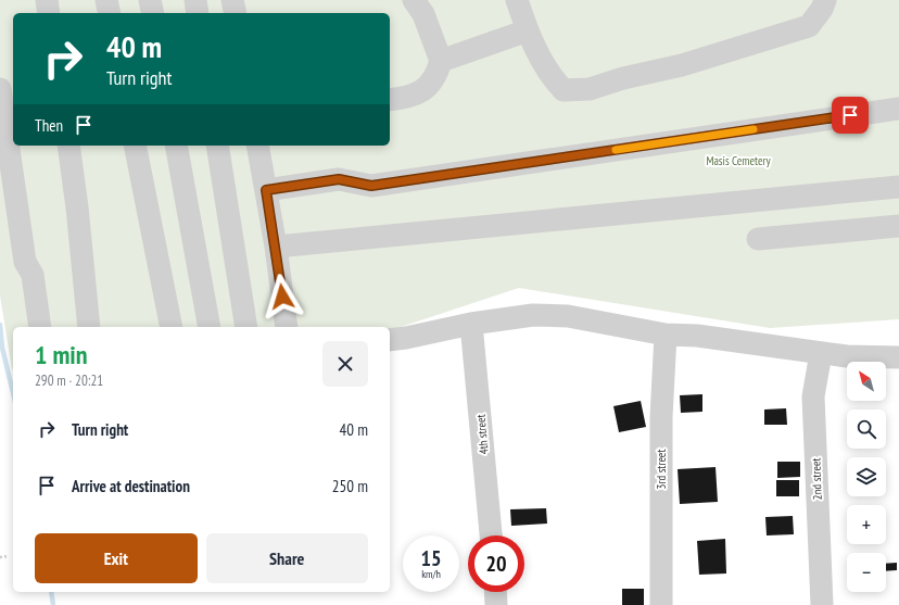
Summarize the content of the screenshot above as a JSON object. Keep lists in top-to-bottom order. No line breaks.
{"streets":{"street":["4th street","3rd street","2nd street"]},"parks":["Masis Cemetery"],"north":"top left","page":{"turn":["40 m","Turn right"],"then":"Then","heading":["1 min","290 m · 20:21"],"map_buttons":["+","−"],"list":[{"name":"Turn right","value":"40 m"},{"name":"Arrive at destination","value":"250 m"}],"buttons":["Exit","Share"],"speed":"15 km/h","limit":"20"}}
